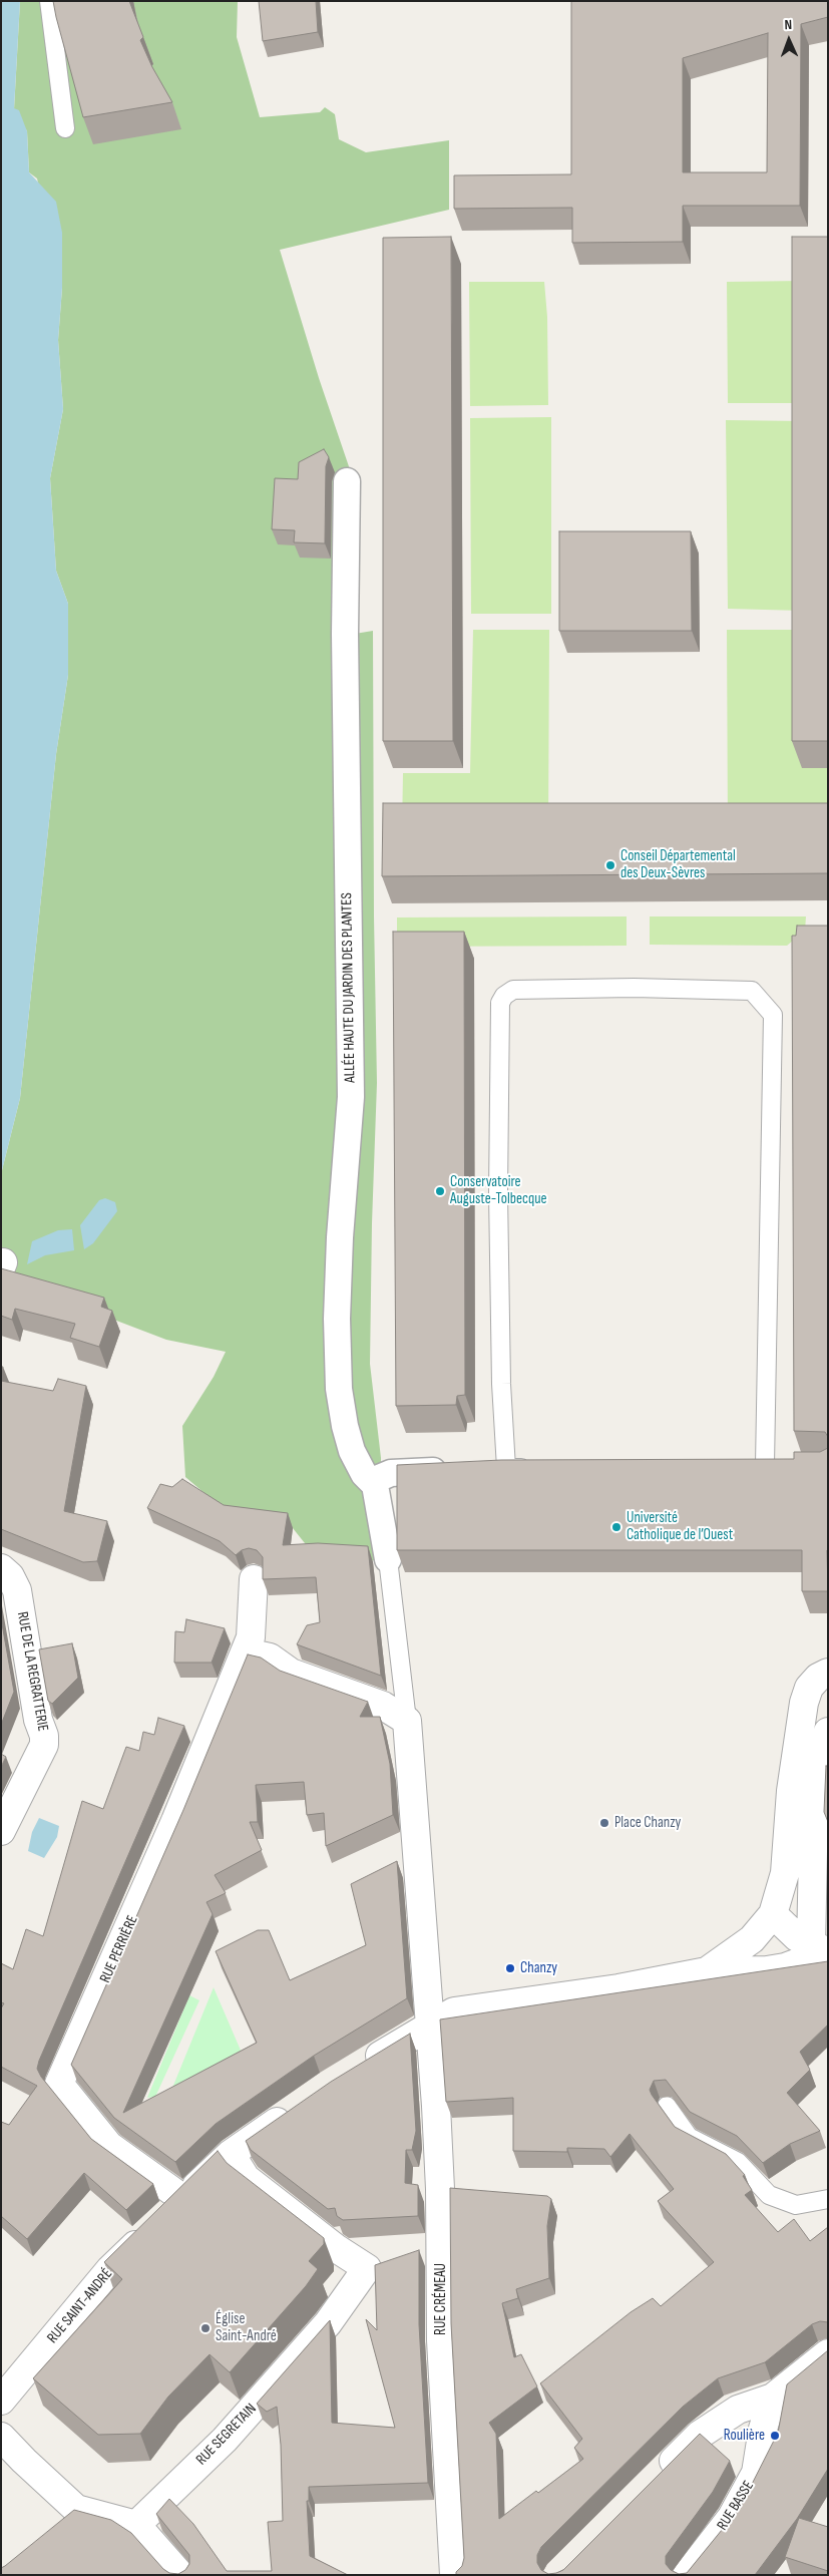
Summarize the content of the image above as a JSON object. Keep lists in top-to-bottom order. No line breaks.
{"streets":{"street":["ALLÉE HAUTE DU JARDIN DES PLANTES","RUE DE LA REGRATTERIE","RUE PERRIÈRE","RUE CRÉMEAU","RUE SAINT-ANDRÉ","RUE SEGRETAIN","RUE BASSE"]},"crossings":[["RUE PERRIÈRE","RUE SAINT-ANDRÉ"]],"places":["Conseil Départemental des Deux-Sèvres","Conservatoire Auguste-Tolbecque","Université Catholique de l’Ouest","Place Chanzy","Chanzy","Église Saint-André","Roulière"],"north":"top"}
